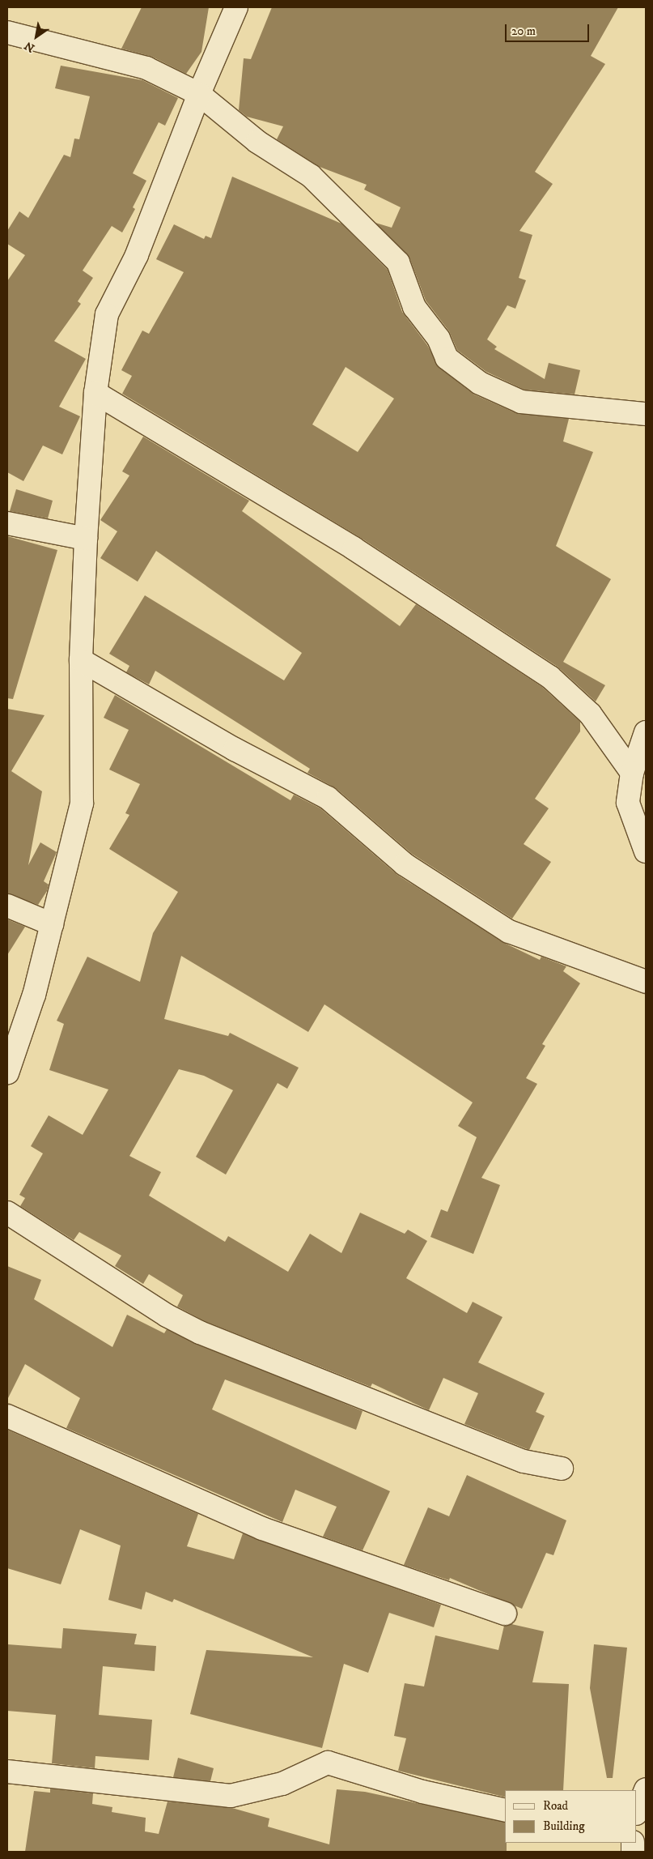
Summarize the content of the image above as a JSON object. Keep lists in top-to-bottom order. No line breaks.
{"legend":["Road","Building"],"scale_bar":"20 m","north":"bottom left"}
